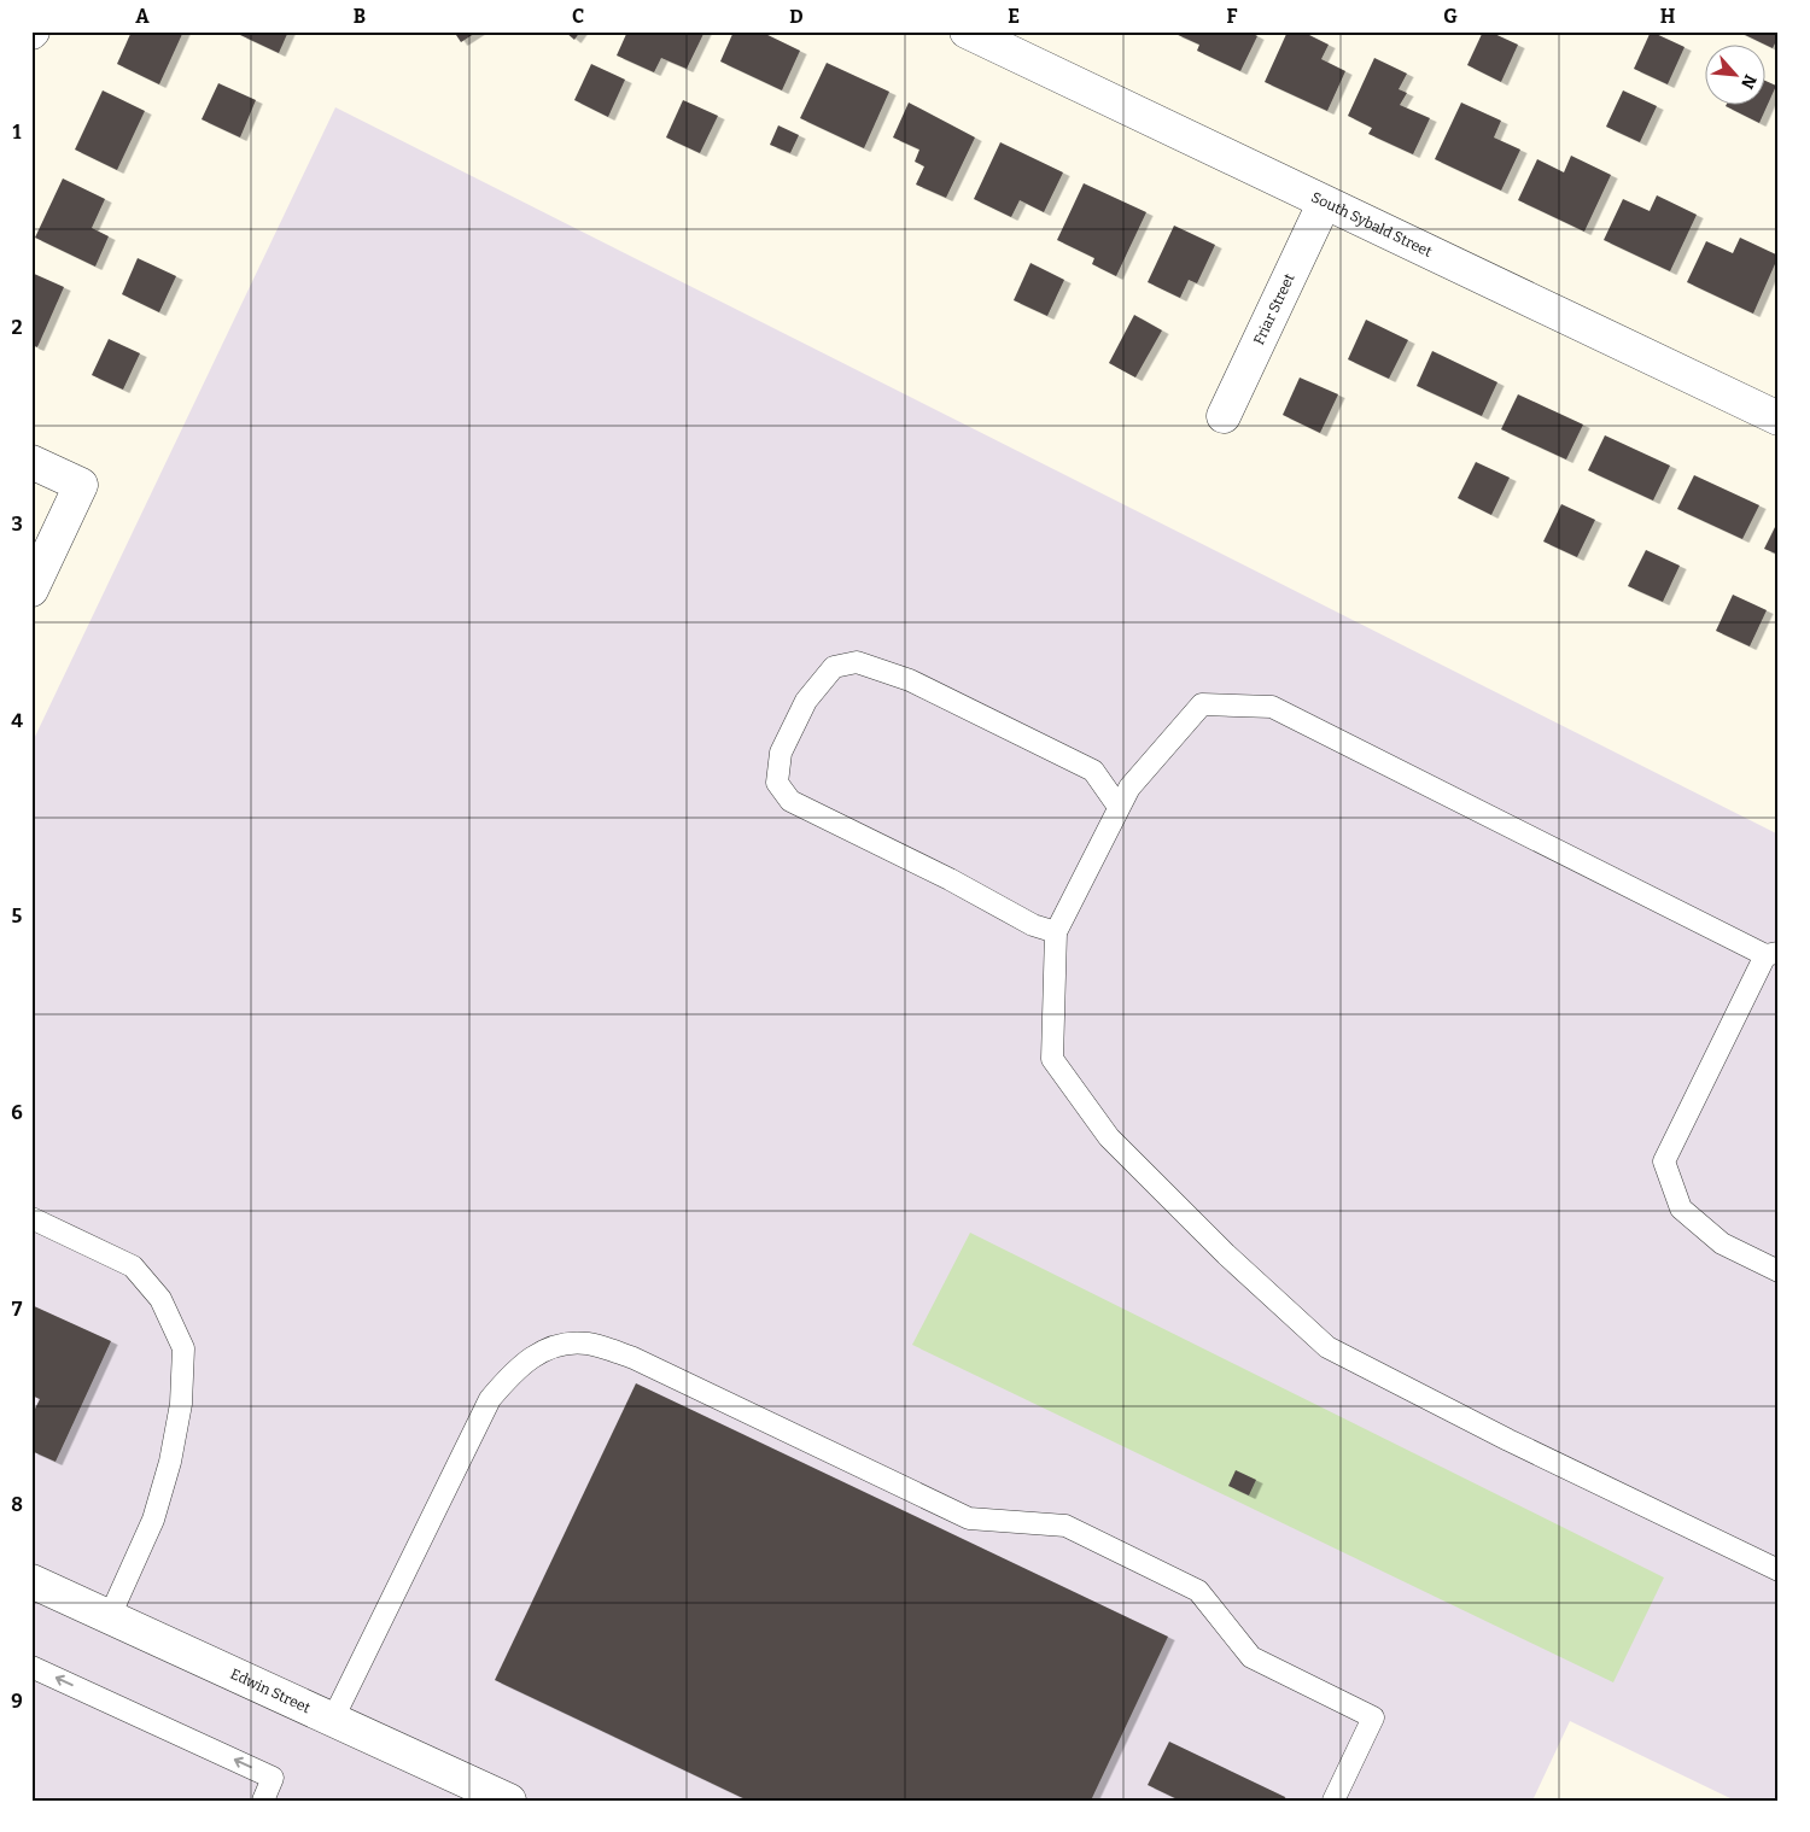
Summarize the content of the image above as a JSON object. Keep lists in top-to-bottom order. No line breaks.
{"streets":{"street":["South Sybald Street","Friar Street","Edwin Street"]},"crossings":[["South Sybald Street","Friar Street"]],"north":"bottom right","grid":{"columns":["A","B","C","D","E","F","G","H"],"rows":["1","2","3","4","5","6","7","8","9"]}}
